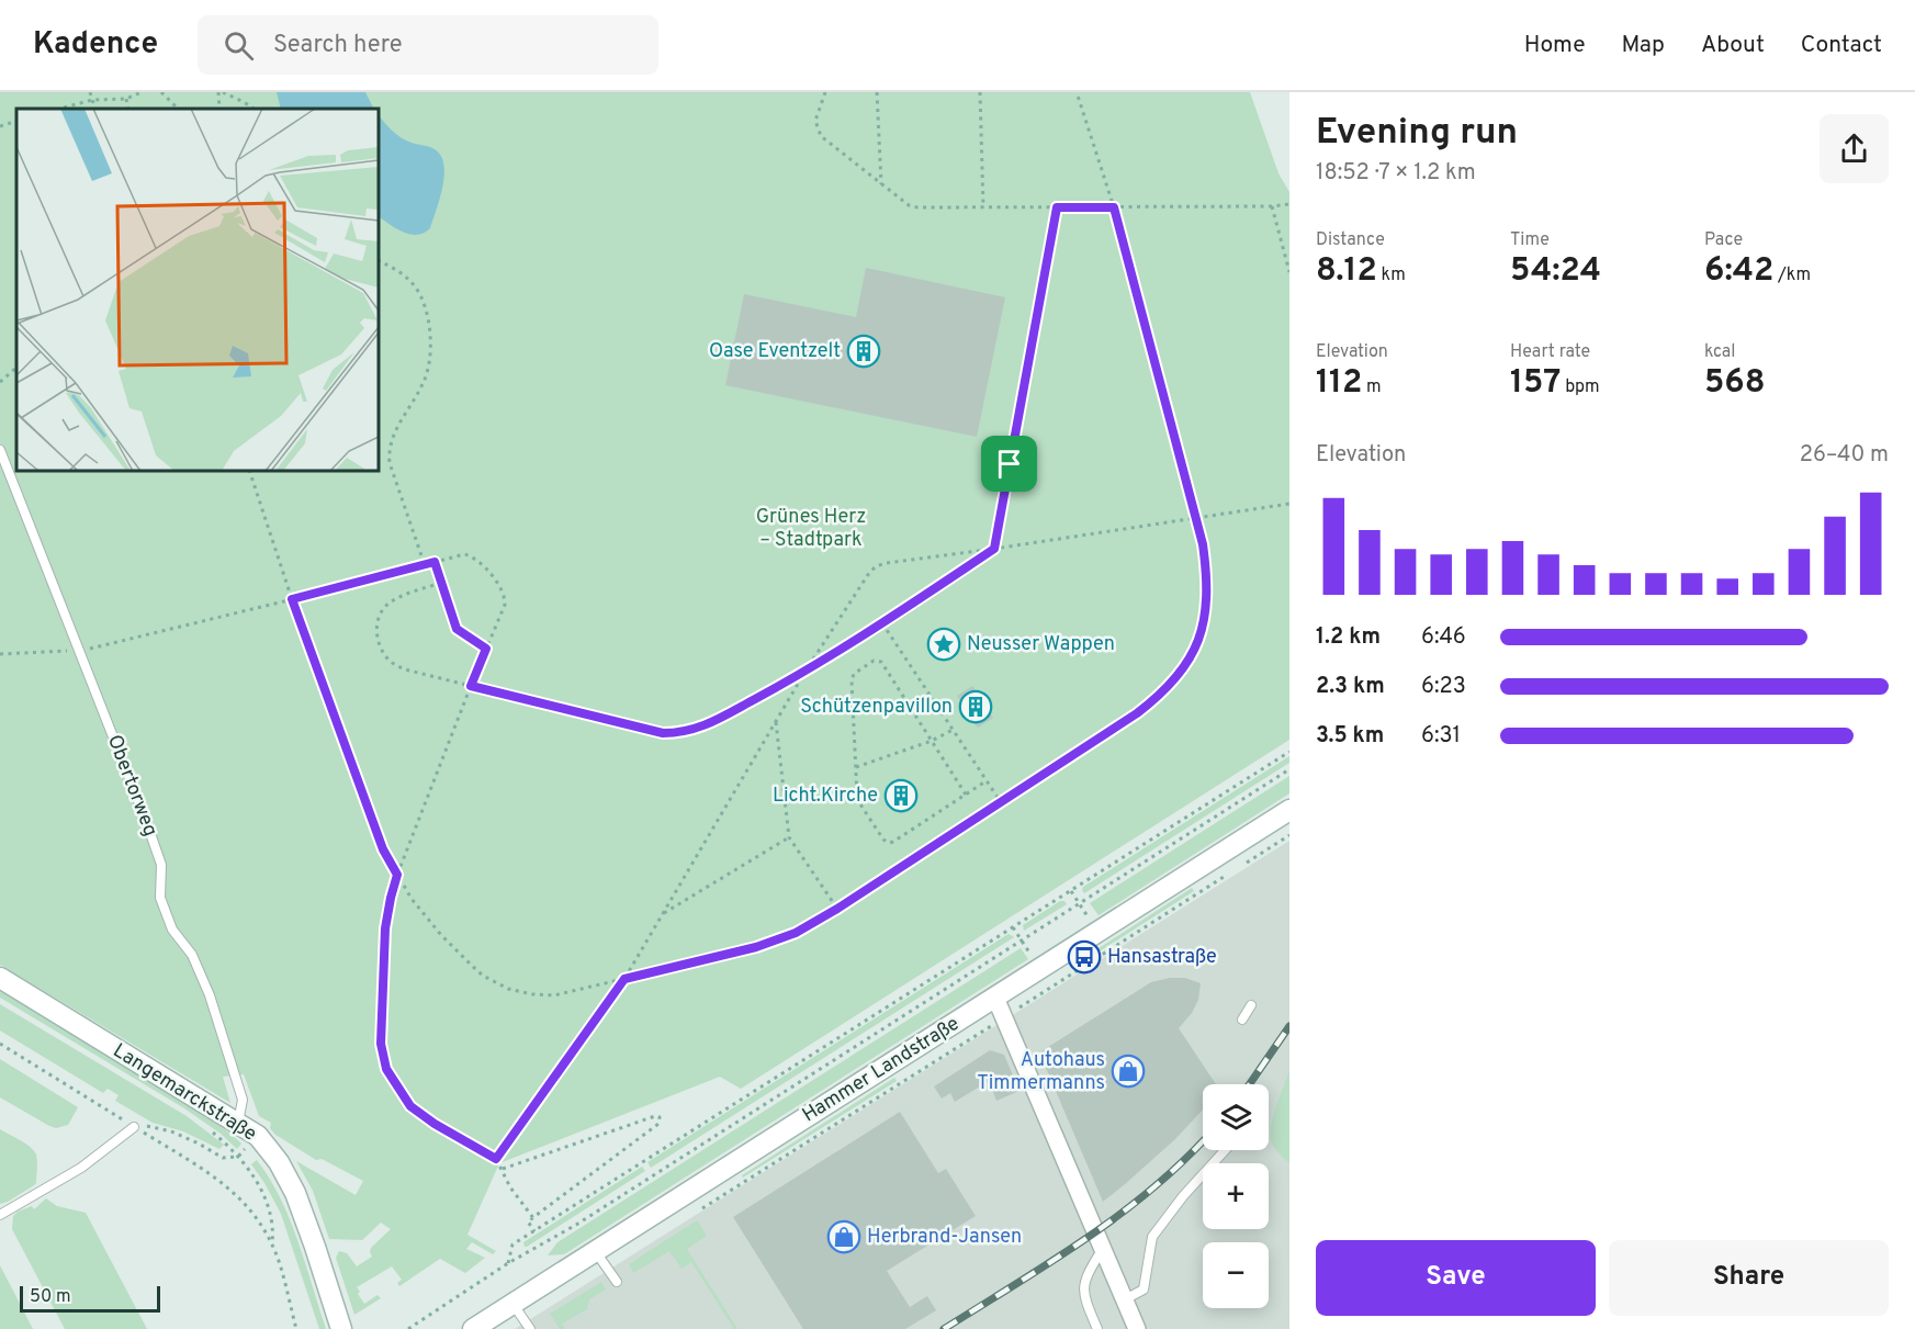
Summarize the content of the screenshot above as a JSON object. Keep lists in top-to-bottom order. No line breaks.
{"streets":{"main road":["Hammer Landstraße","Langemarckstraße"],"lane":["Obertorweg"]},"crossings":[["Obertorweg","Langemarckstraße"]],"parks":["Grünes Herz – Stadtpark"],"places":{"building":["Oase Eventzelt","Schützenpavillon","Licht.Kirche"],"place":["Neusser Wappen"],"bus stop":["Hansastraße"],"shop":["Autohaus Timmermanns","Herbrand-Jansen"]},"scale_bar":"50 m","page":{"header":"Kadence","search":"Search here","nav":["Home","Map","About","Contact"],"heading":["Evening run","18:52 · 7 × 1.2 km"],"stats":[["Distance","8.12 km"],["Time","54:24"],["Pace","6:42 /km"],["Elevation","112 m"],["Heart rate","157 bpm"],["kcal","568"]],"chart":["Elevation","26–40 m"],"list":[{"name":"1.2 km","note":"6:46"},{"name":"2.3 km","note":"6:23"},{"name":"3.5 km","note":"6:31"}],"map_buttons":["+","−"],"buttons":["Save","Share"],"scale":"50 m"}}
